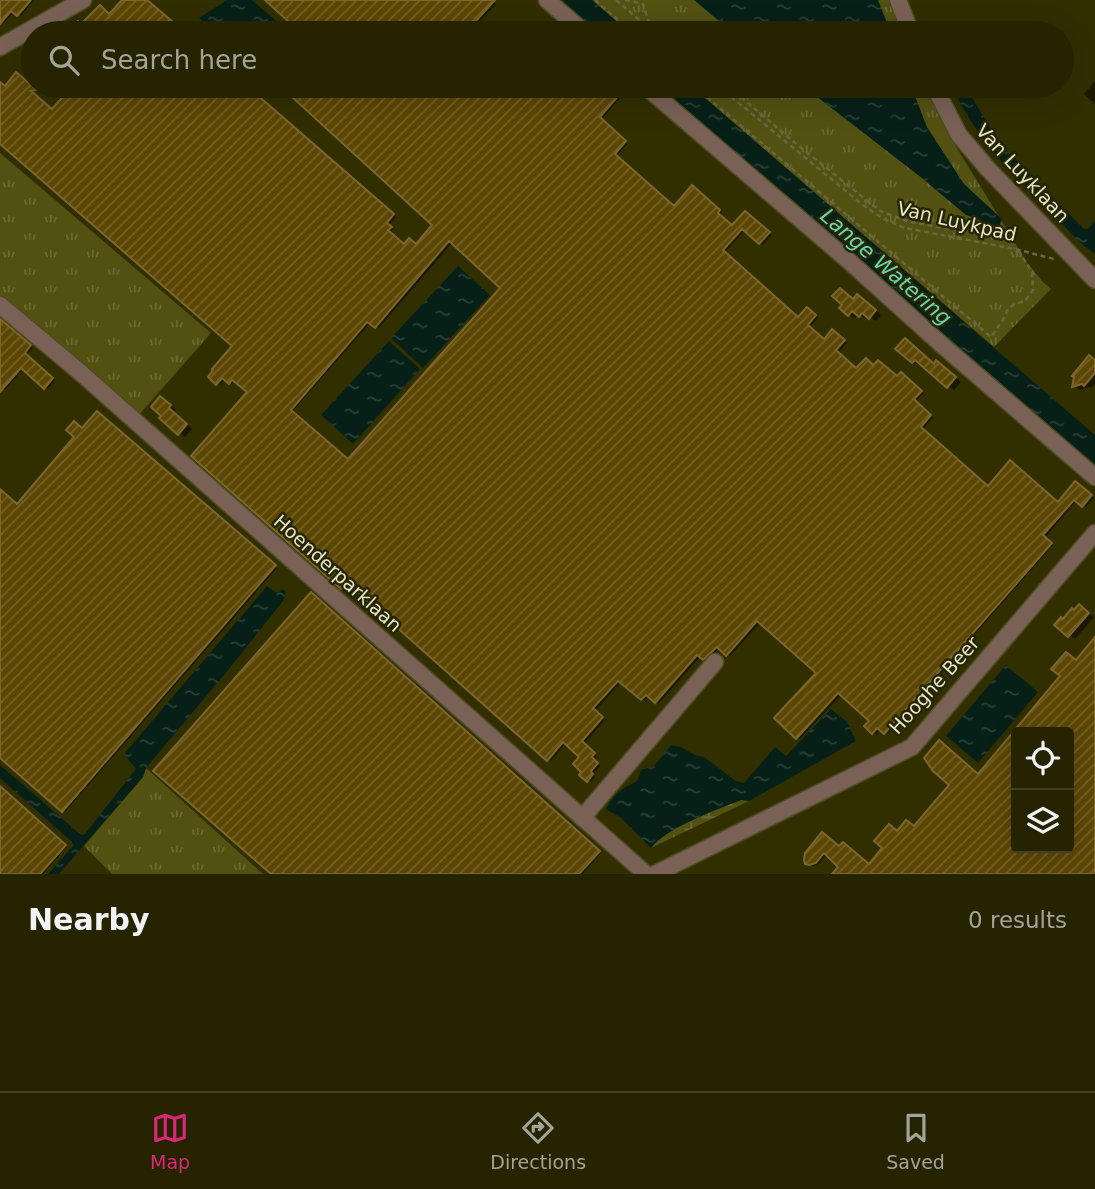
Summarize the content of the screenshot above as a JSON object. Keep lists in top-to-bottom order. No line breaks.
{"streets":{"street":["Van Luyklaan","Hoenderparklaan","Hooghe Beer"],"path":["Van Luykpad"]},"water":["Lange Watering"],"page":{"search":"Search here","heading":["Nearby","0 results"],"nav":["Map","Directions","Saved"]}}
